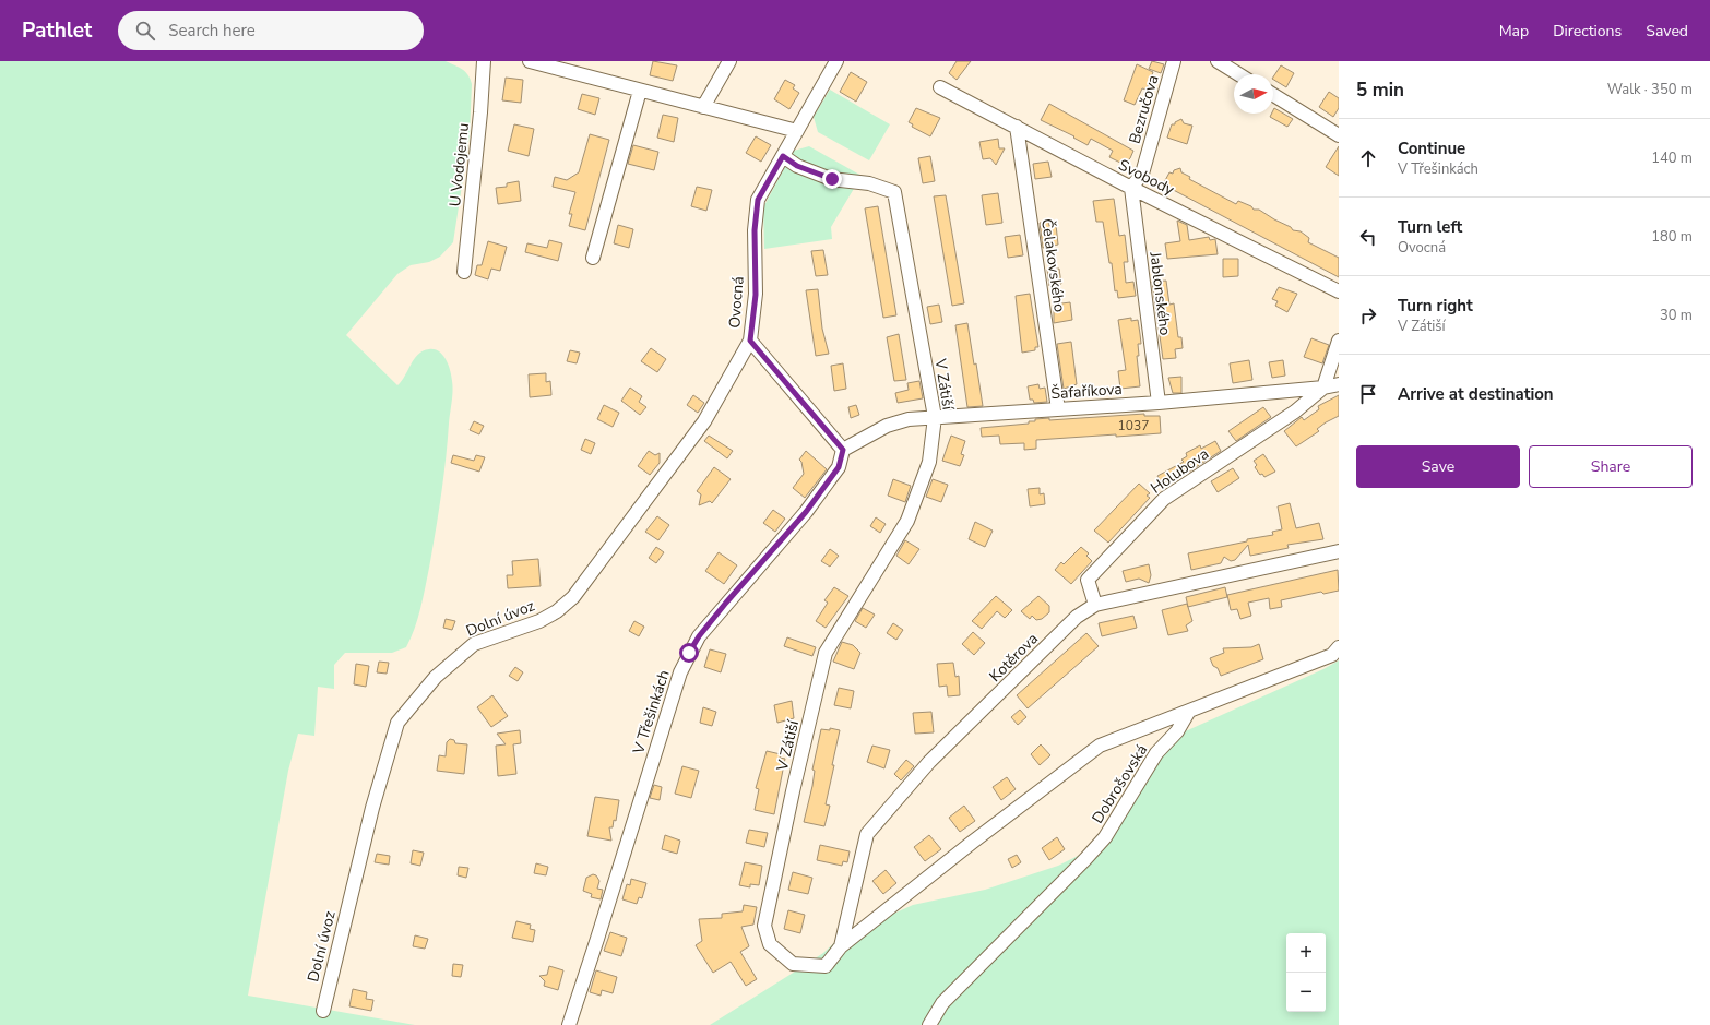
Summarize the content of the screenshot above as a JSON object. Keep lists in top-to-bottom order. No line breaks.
{"streets":{"street":["Bezručova","U Vodojemu","Svobody","Čelakovského","Jablonského","Ovocná","V Zátiší","Šafaříkova","Holubova","Dolní úvoz","Kotěrova","V Třešinkách","Dobrošovská"]},"crossings":[["Bezručova","Svobody"],["Bezručova","Jablonského"],["Svobody","Čelakovského"],["Svobody","Jablonského"],["Čelakovského","Šafaříkova"],["Jablonského","Šafaříkova"],["Ovocná","V Zátiší"],["Ovocná","Šafaříkova"],["Ovocná","Dolní úvoz"],["Ovocná","V Třešinkách"],["V Zátiší","Šafaříkova"],["V Zátiší","Kotěrova"],["V Zátiší","Dobrošovská"],["Šafaříkova","Holubova"],["Šafaříkova","V Třešinkách"],["Holubova","Kotěrova"]],"house_numbers":["1037"],"north":"right","page":{"header":"Pathlet","search":"Search here","nav":["Map","Directions","Saved"],"heading":["5 min","Walk · 350 m"],"list":[["Continue","V Třešinkách","140 m"],["Turn left","Ovocná","180 m"],["Turn right","V Zátiší","30 m"],"Arrive at destination"],"buttons":["Save","Share"],"map_buttons":["+","−"]}}
